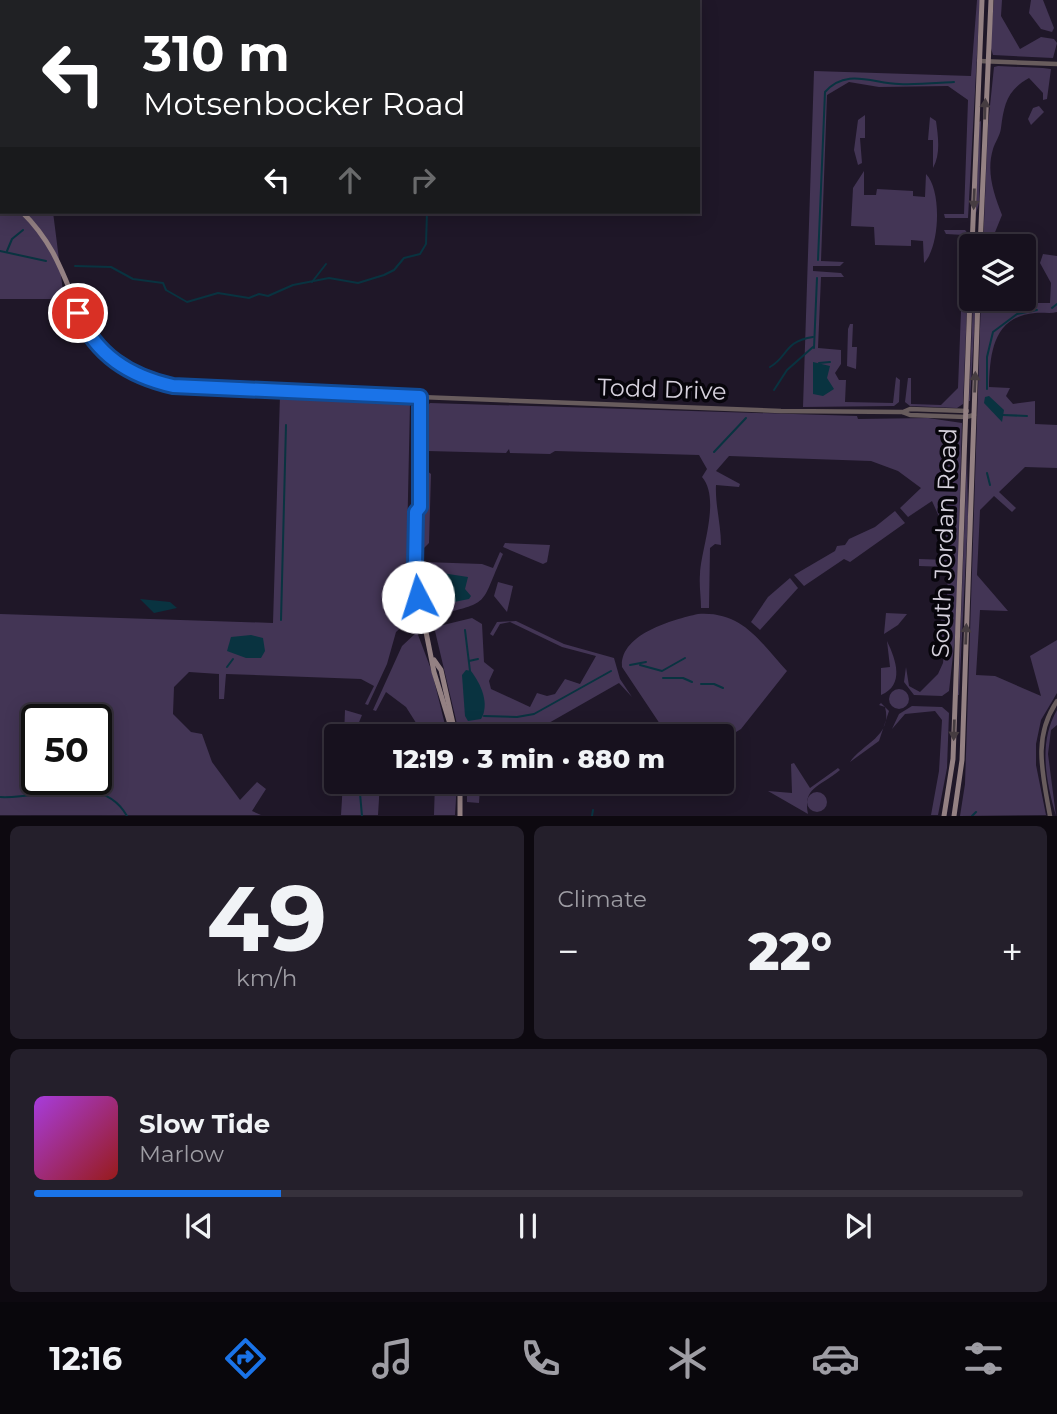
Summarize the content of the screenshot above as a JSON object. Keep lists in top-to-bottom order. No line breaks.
{"streets":{"main road":["South Jordan Road"],"street":["Todd Drive"]},"crossings":[["Todd Drive","South Jordan Road"]],"page":{"turn":["310 m","Motsenbocker Road"],"limit":"50","trip":"12:19 · 3 min · 880 m","tile":[["49","km/h"],"Climate"],"heat":["−","22°","+"],"song":["Slow Tide","Marlow"],"tabs":"12:16"}}
